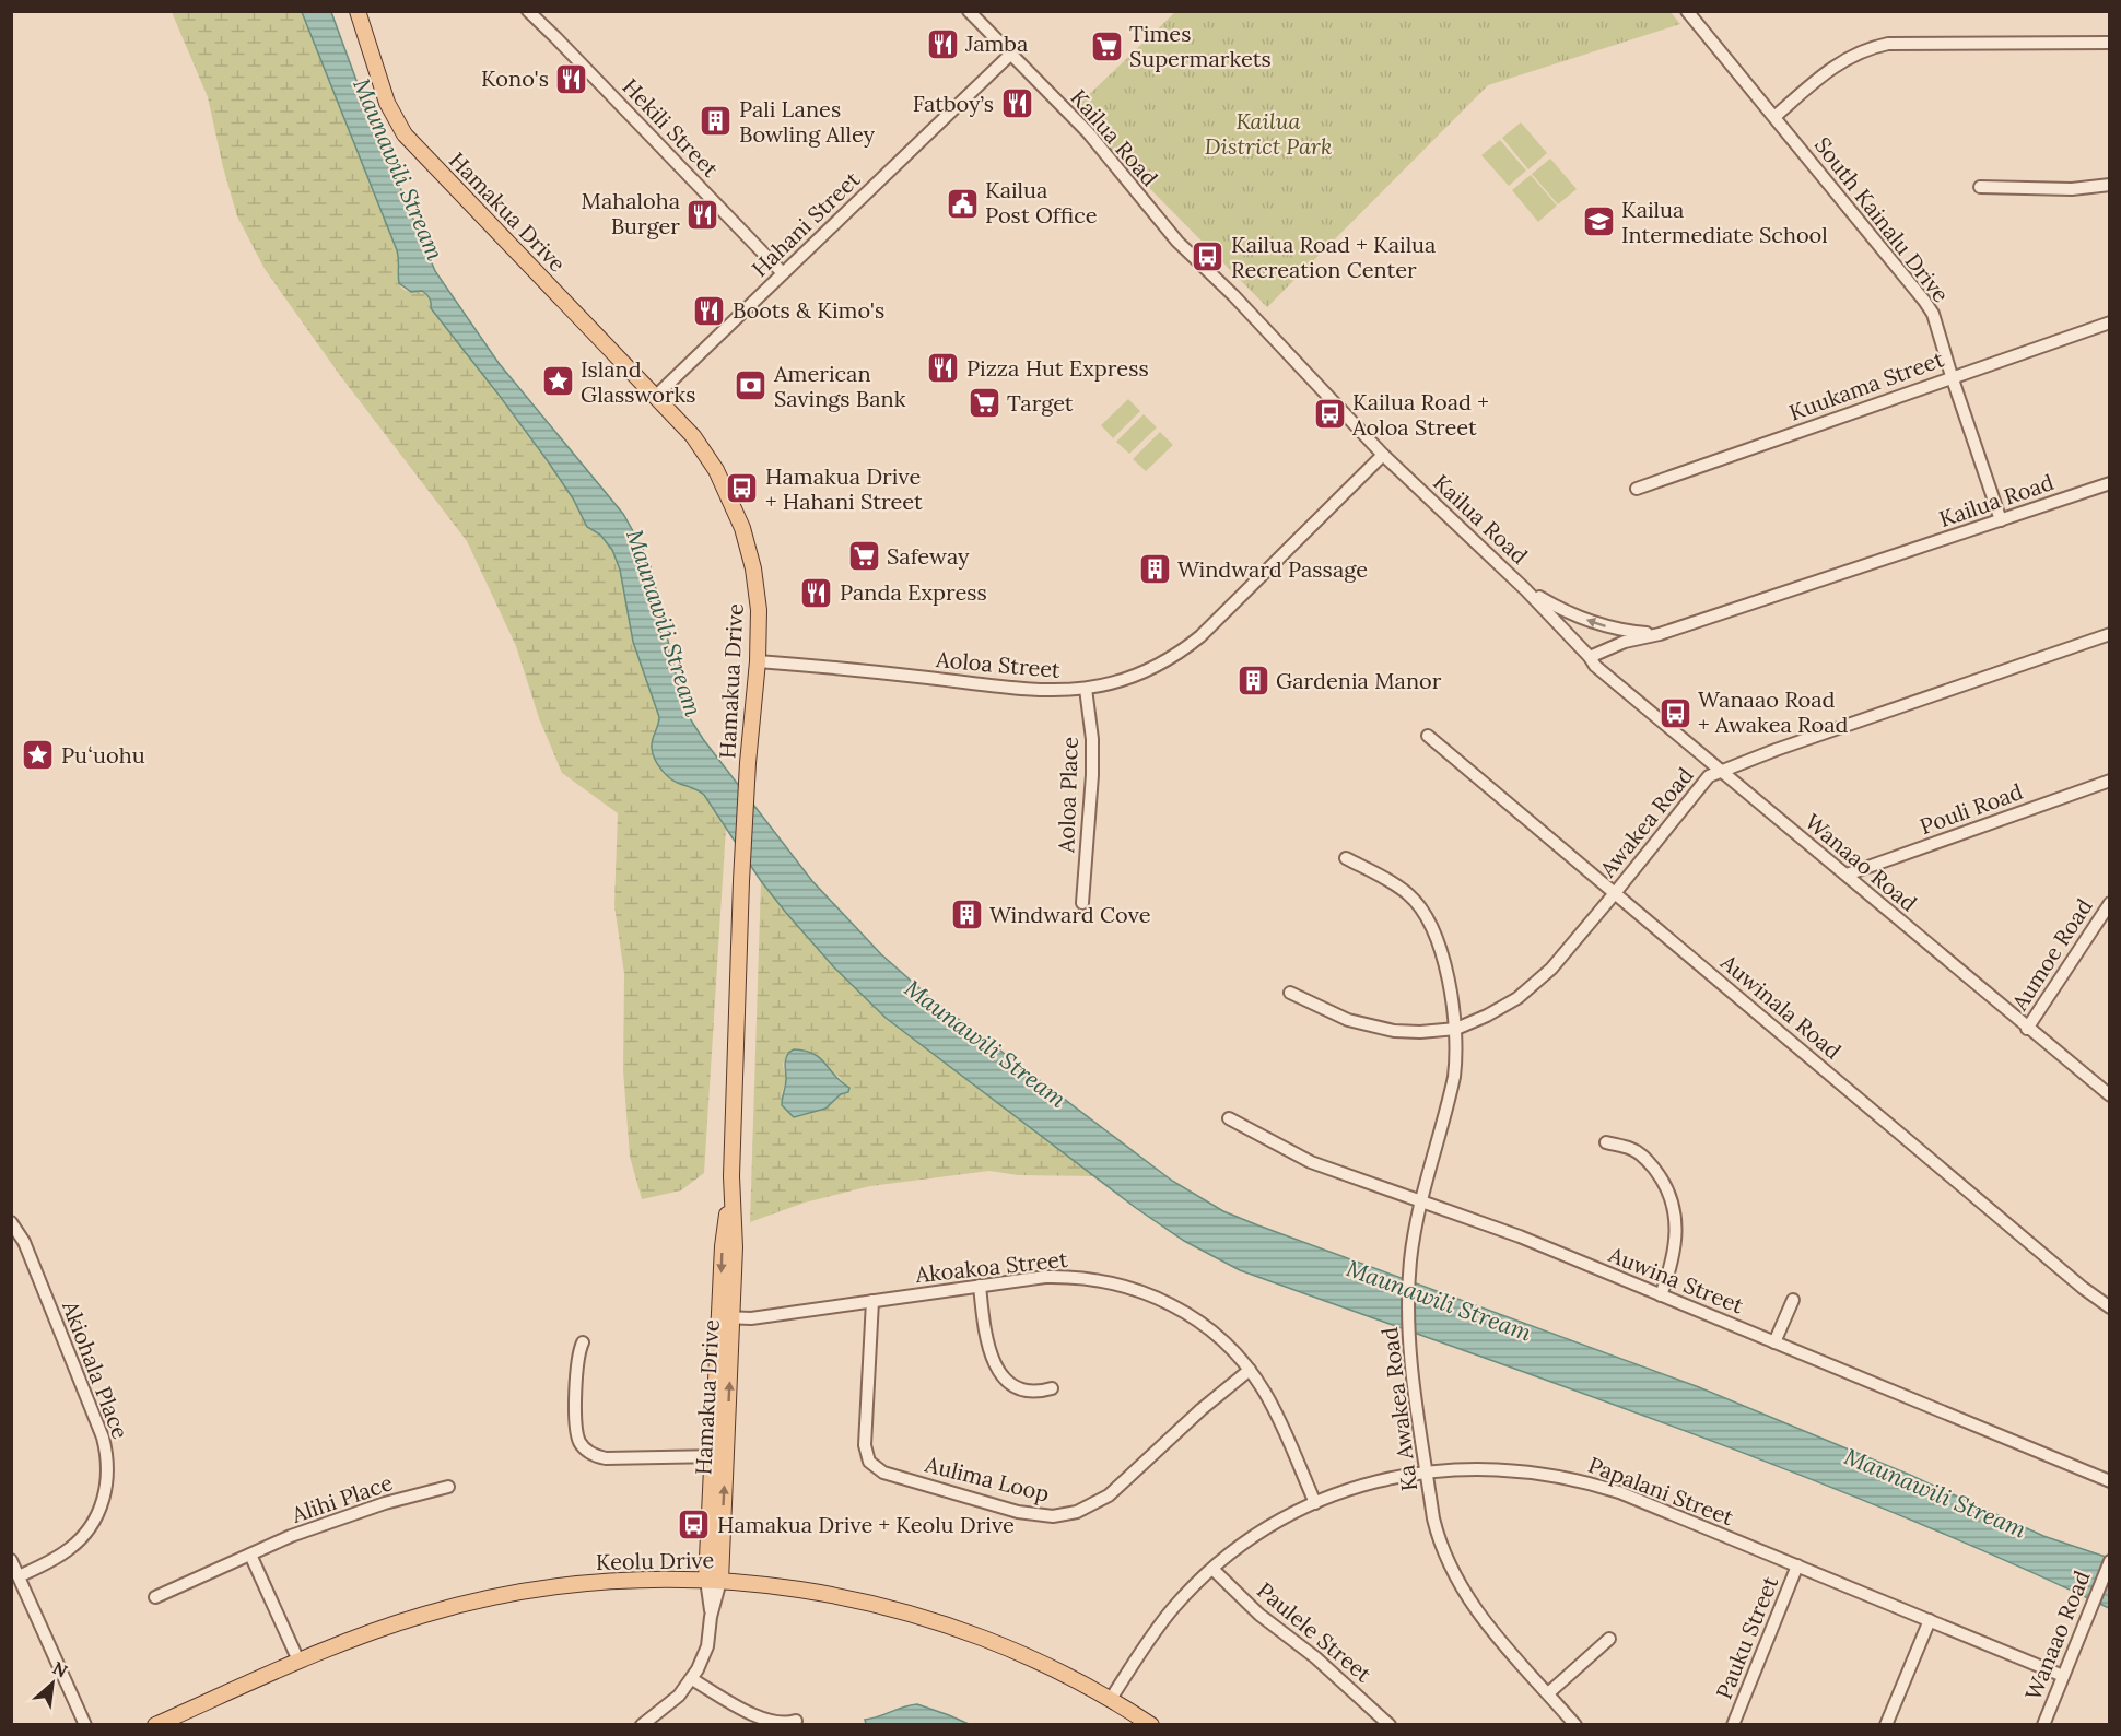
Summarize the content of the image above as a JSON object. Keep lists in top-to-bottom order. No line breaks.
{"streets":{"main road":["Hamakua Drive","Keolu Drive"],"street":["Hekili Street","Kailua Road","South Kainalu Drive","Hahani Street","Kuukama Street","Aoloa Street","Aoloa Place","Pouli Road","Awakea Road","Wanaao Road","Aumoe Road","Auwinala Road","Akoakoa Street","Auwina Street","Akiohala Place","Ka Awakea Road","Aulima Loop","Papalani Street","Alihi Place","Paulele Street","Pauku Street"]},"crossings":[["Hekili Street","Hahani Street"],["Kailua Road","South Kainalu Drive"],["Kailua Road","Hahani Street"],["Kailua Road","Aoloa Street"],["Kailua Road","Wanaao Road"],["Hamakua Drive","Hahani Street"],["Hamakua Drive","Aoloa Street"],["Hamakua Drive","Akoakoa Street"],["Hamakua Drive","Keolu Drive"],["South Kainalu Drive","Kuukama Street"],["Aoloa Street","Aoloa Place"],["Pouli Road","Wanaao Road"],["Awakea Road","Wanaao Road"],["Awakea Road","Auwinala Road"],["Awakea Road","Ka Awakea Road"],["Wanaao Road","Aumoe Road"],["Wanaao Road","Papalani Street"],["Akoakoa Street","Aulima Loop"],["Akoakoa Street","Papalani Street"],["Auwina Street","Ka Awakea Road"],["Ka Awakea Road","Papalani Street"],["Papalani Street","Keolu Drive"],["Papalani Street","Paulele Street"],["Papalani Street","Pauku Street"]],"water":["Maunawili Stream"],"parks":["Kailua District Park"],"places":{"restaurant":["Jamba","Kono's","Fatboy’s","Mahaloha Burger","Boots & Kimo's","Pizza Hut Express","Panda Express"],"supermarket":["Times Supermarkets","Target","Safeway"],"building":["Pali Lanes Bowling Alley","Windward Passage","Gardenia Manor","Windward Cove"],"public building":["Kailua Post Office"],"school or university":["Kailua Intermediate School"],"bus stop":["Kailua Road + Kailua Recreation Center","Kailua Road + Aoloa Street","Hamakua Drive + Hahani Street","Wanaao Road + Awakea Road","Hamakua Drive + Keolu Drive"],"place":["Island Glassworks","Puʻuohu"],"bank":["American Savings Bank"]},"north":"top right"}
